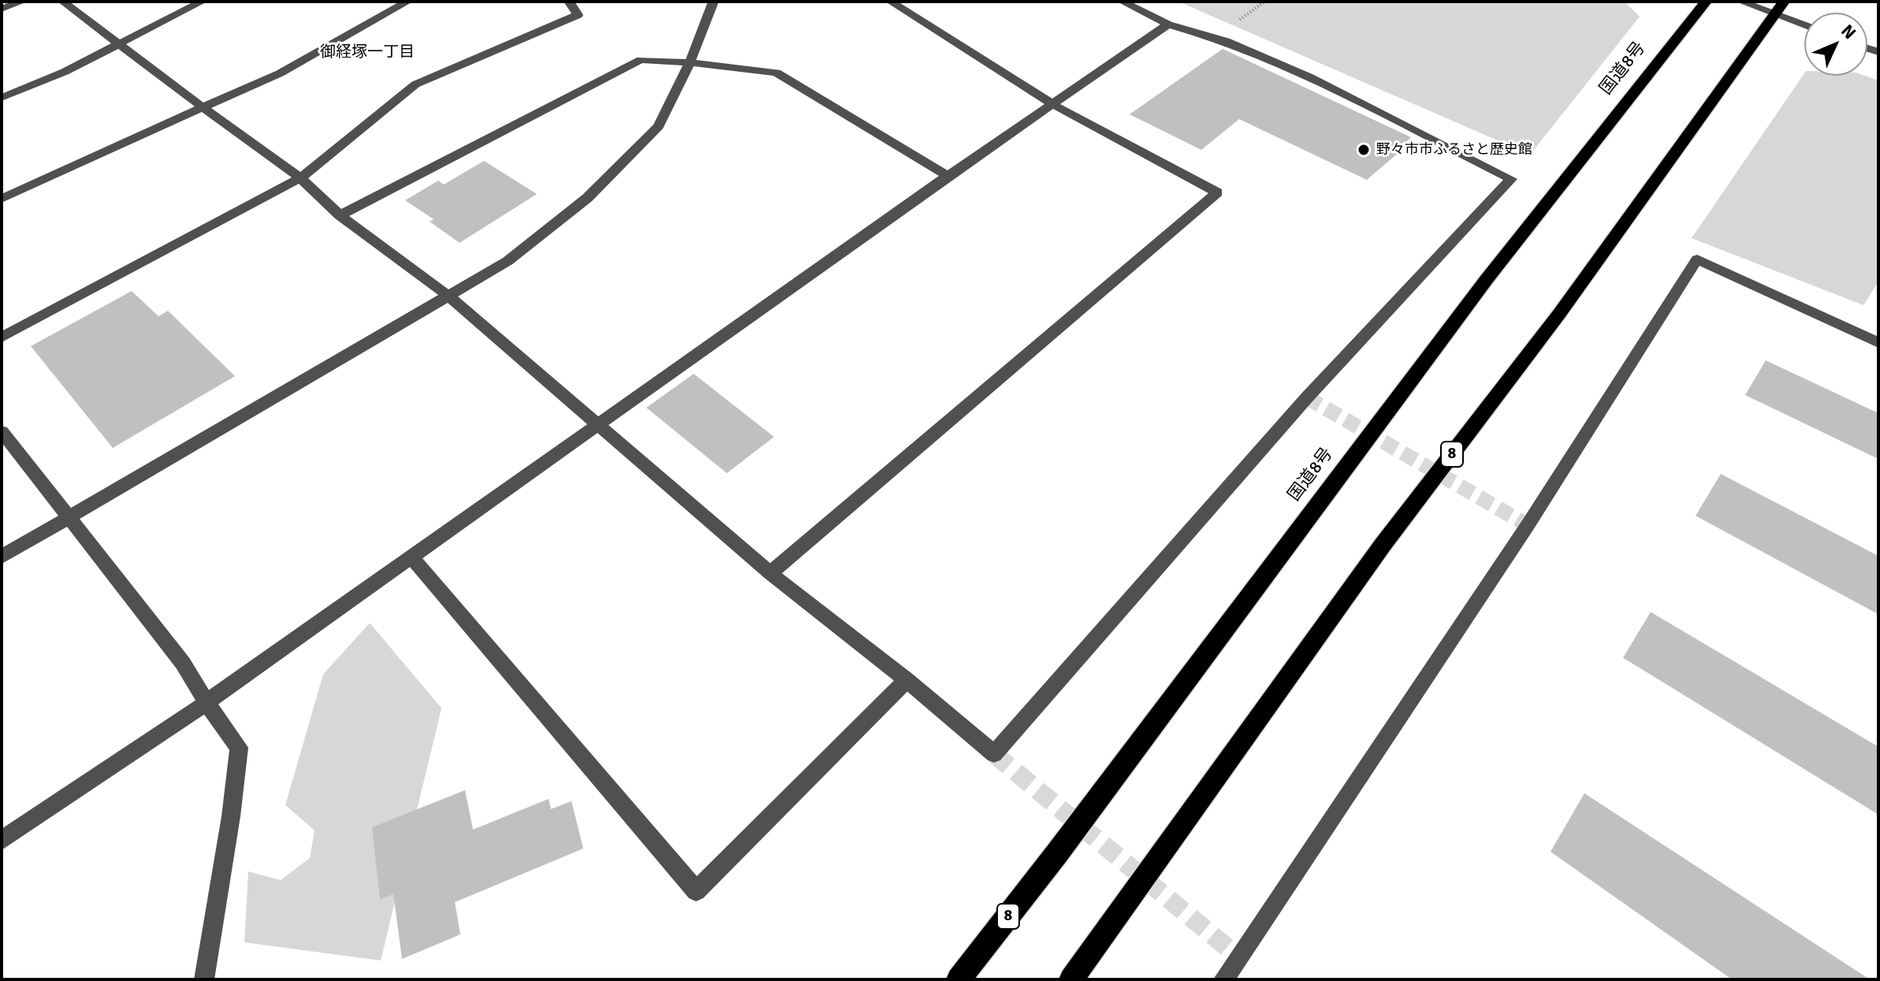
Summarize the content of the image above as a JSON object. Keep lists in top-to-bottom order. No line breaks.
{"streets":{"highway":["国道8号","8"]},"districts":["御経塚一丁目"],"places":["野々市市ふるさと歴史館"],"north":"top right"}
